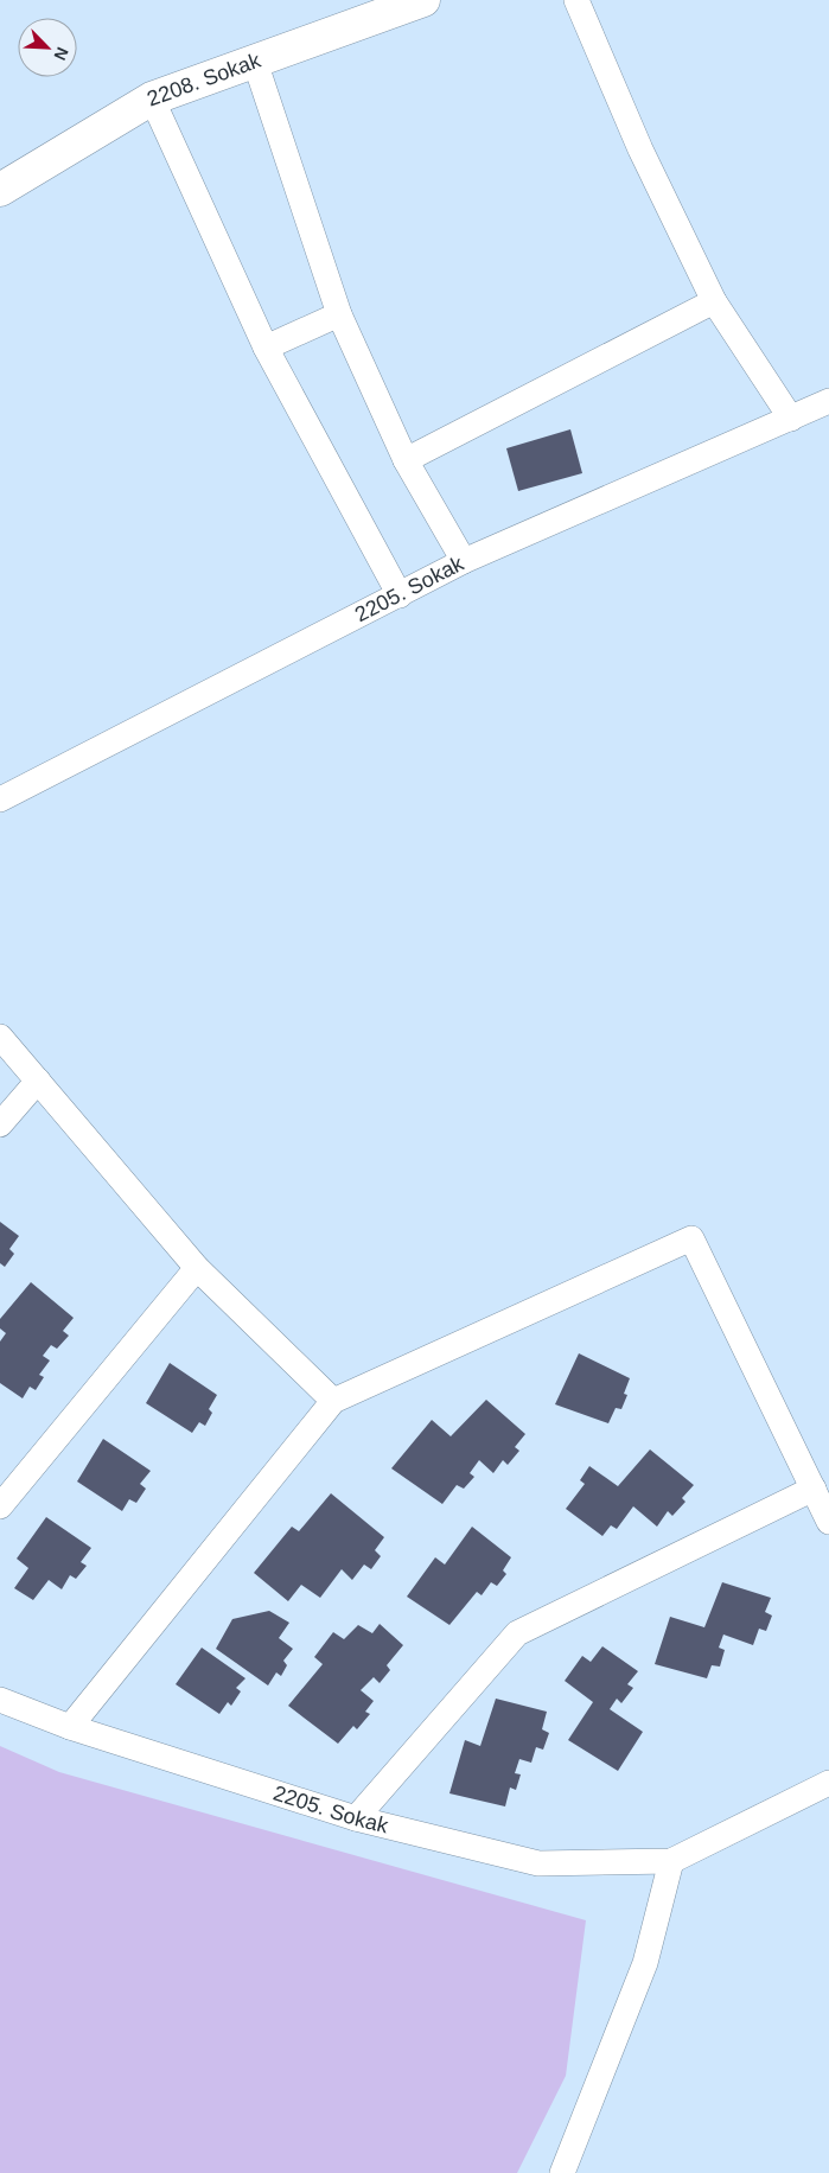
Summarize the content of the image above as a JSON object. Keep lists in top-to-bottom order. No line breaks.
{"streets":{"street":["2208. Sokak","2205. Sokak"]},"north":"bottom right"}
